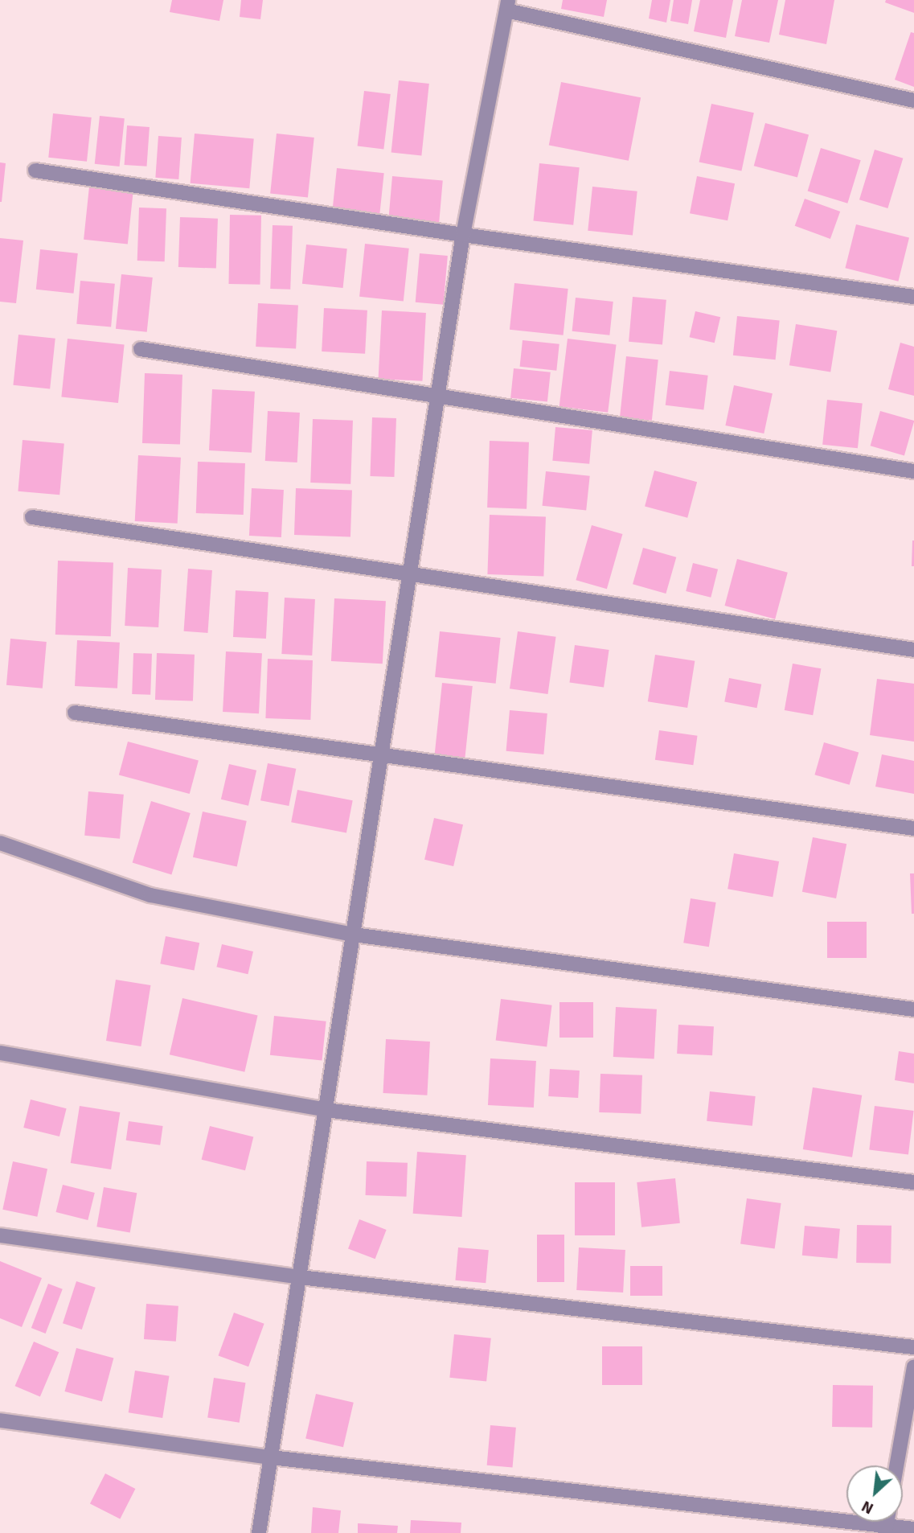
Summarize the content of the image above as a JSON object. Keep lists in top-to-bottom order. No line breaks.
{"north":"bottom left"}
